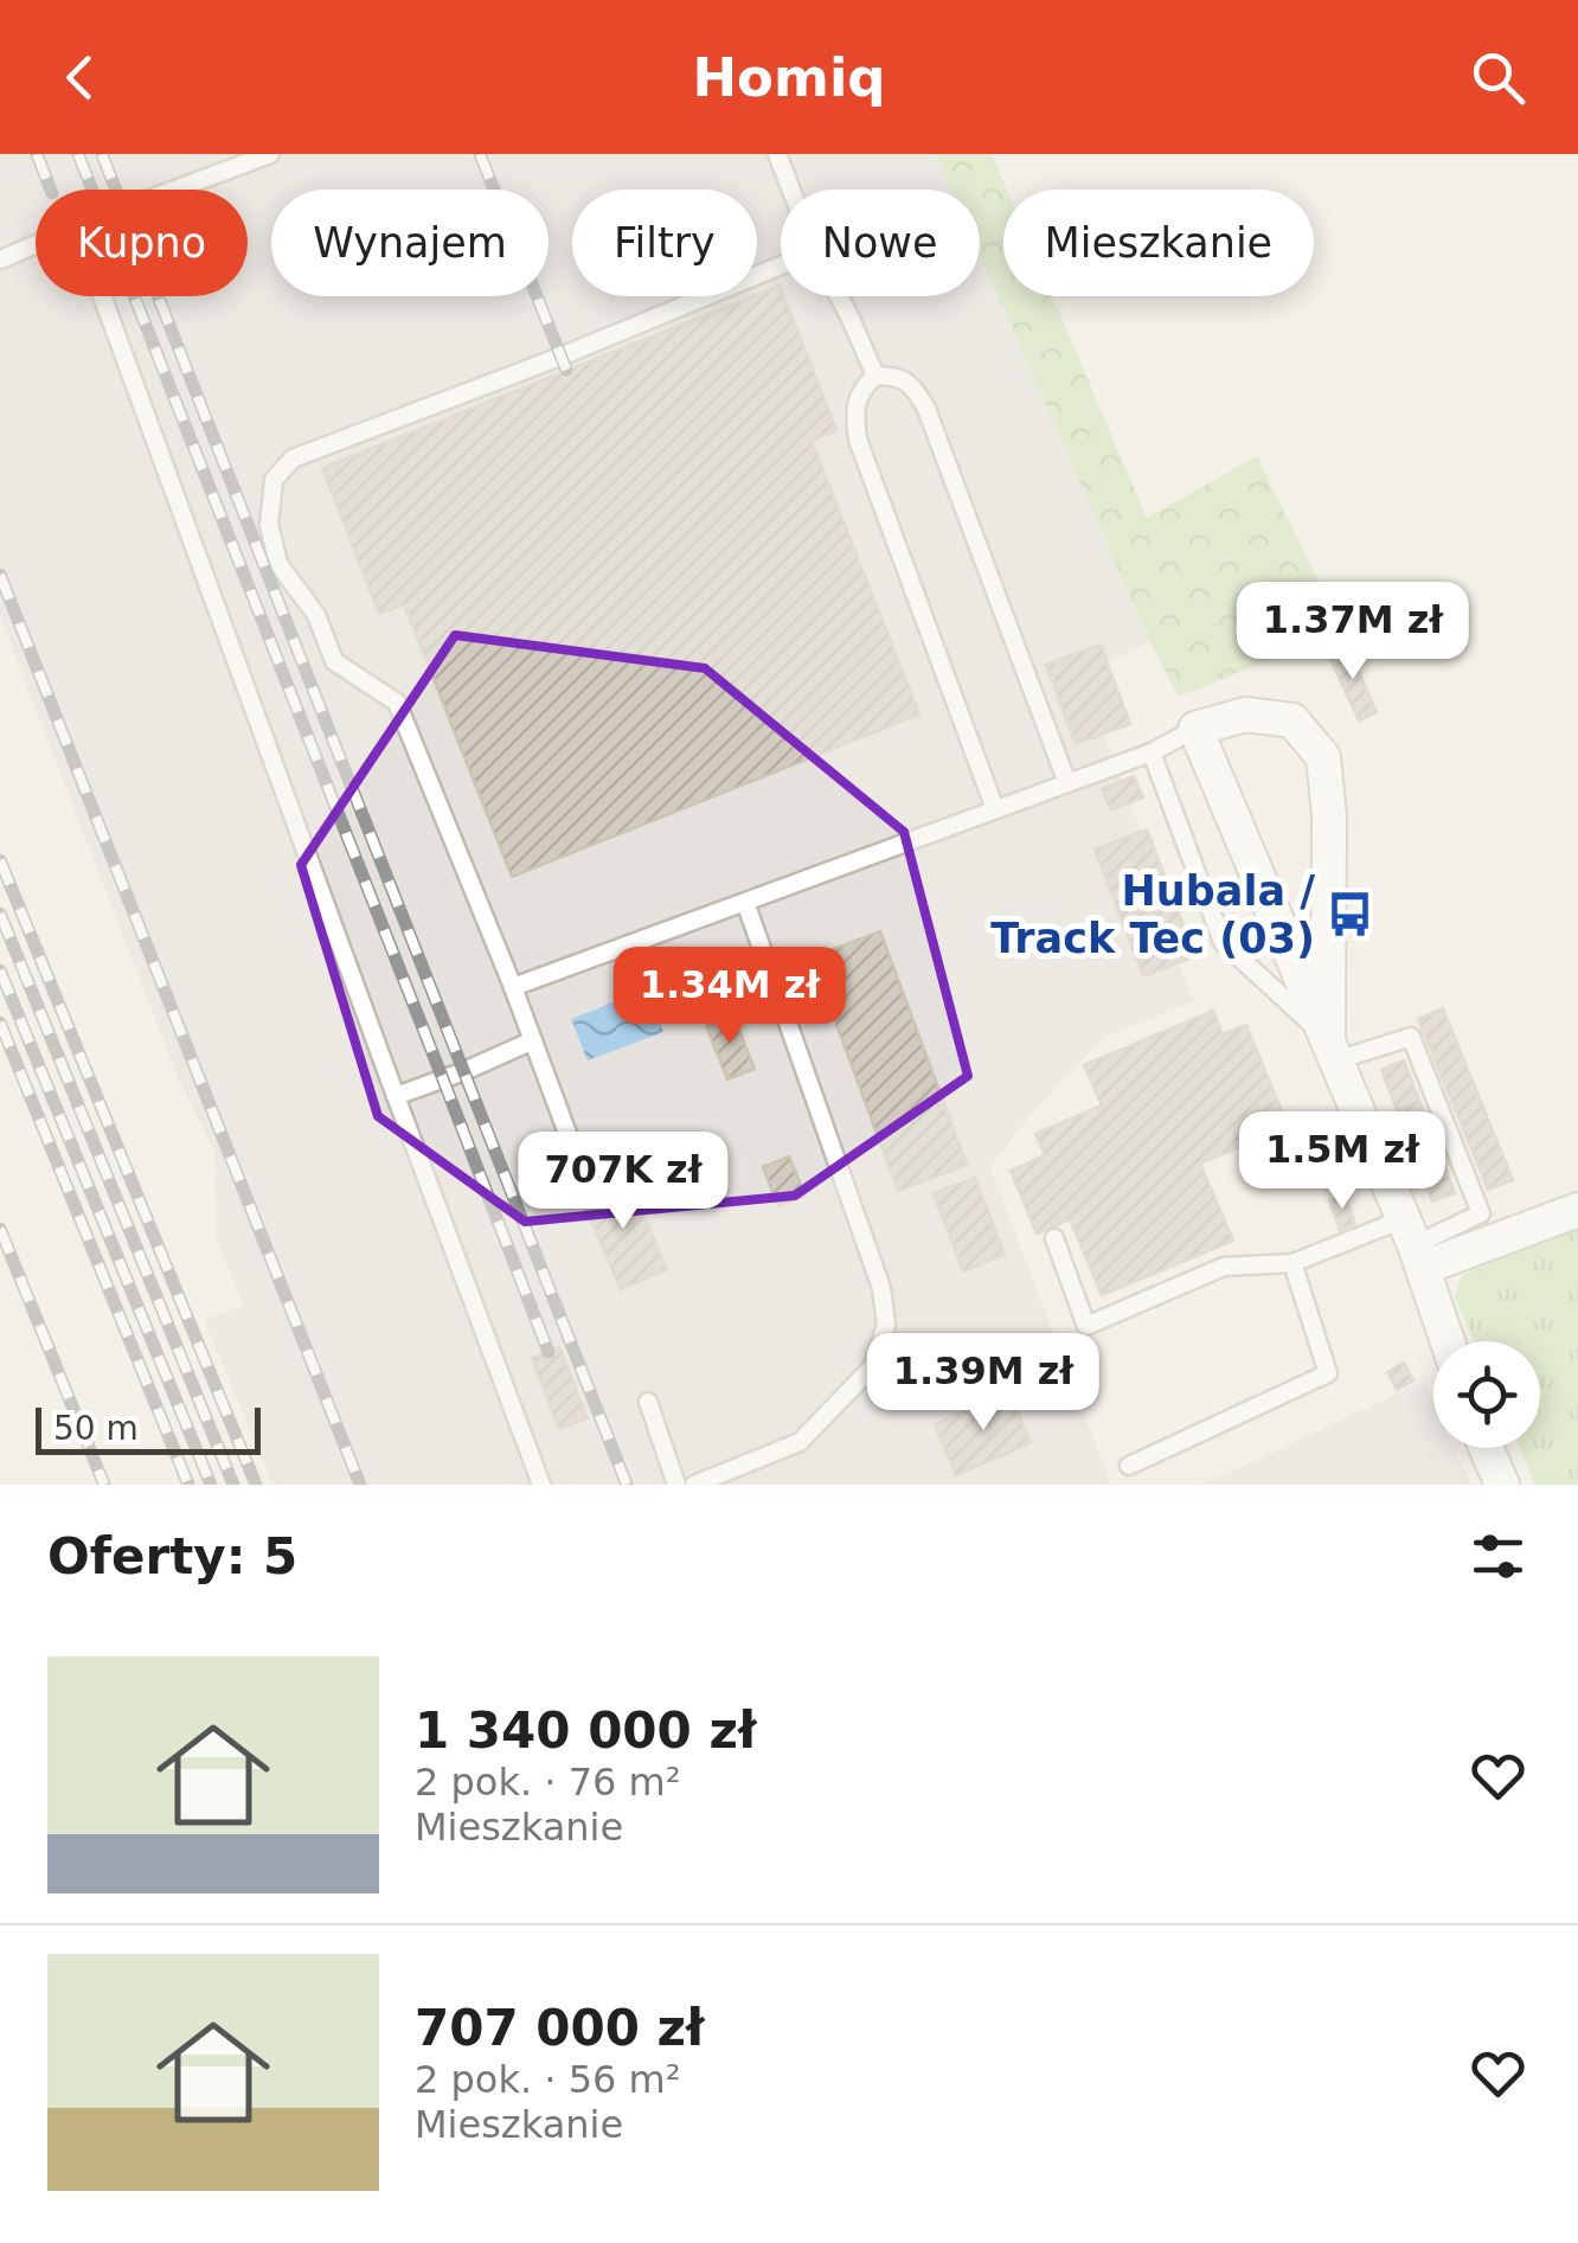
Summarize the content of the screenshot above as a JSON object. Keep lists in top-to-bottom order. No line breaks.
{"places":{"bus stop":["Hubala / Track Tec (03)"]},"scale_bar":"50 m","page":{"header":"Homiq","chip":["Kupno","Wynajem","Filtry","Nowe","Mieszkanie"],"price":["1.37M zł","1.34M zł","1.5M zł","707K zł","1.39M zł"],"scale":"50 m","heading":"Oferty: 5","list":[{"name":"1 340 000 zł","note":"2 pok. · 76 m² · Mieszkanie"},{"name":"707 000 zł","note":"2 pok. · 56 m² · Mieszkanie"}]}}
